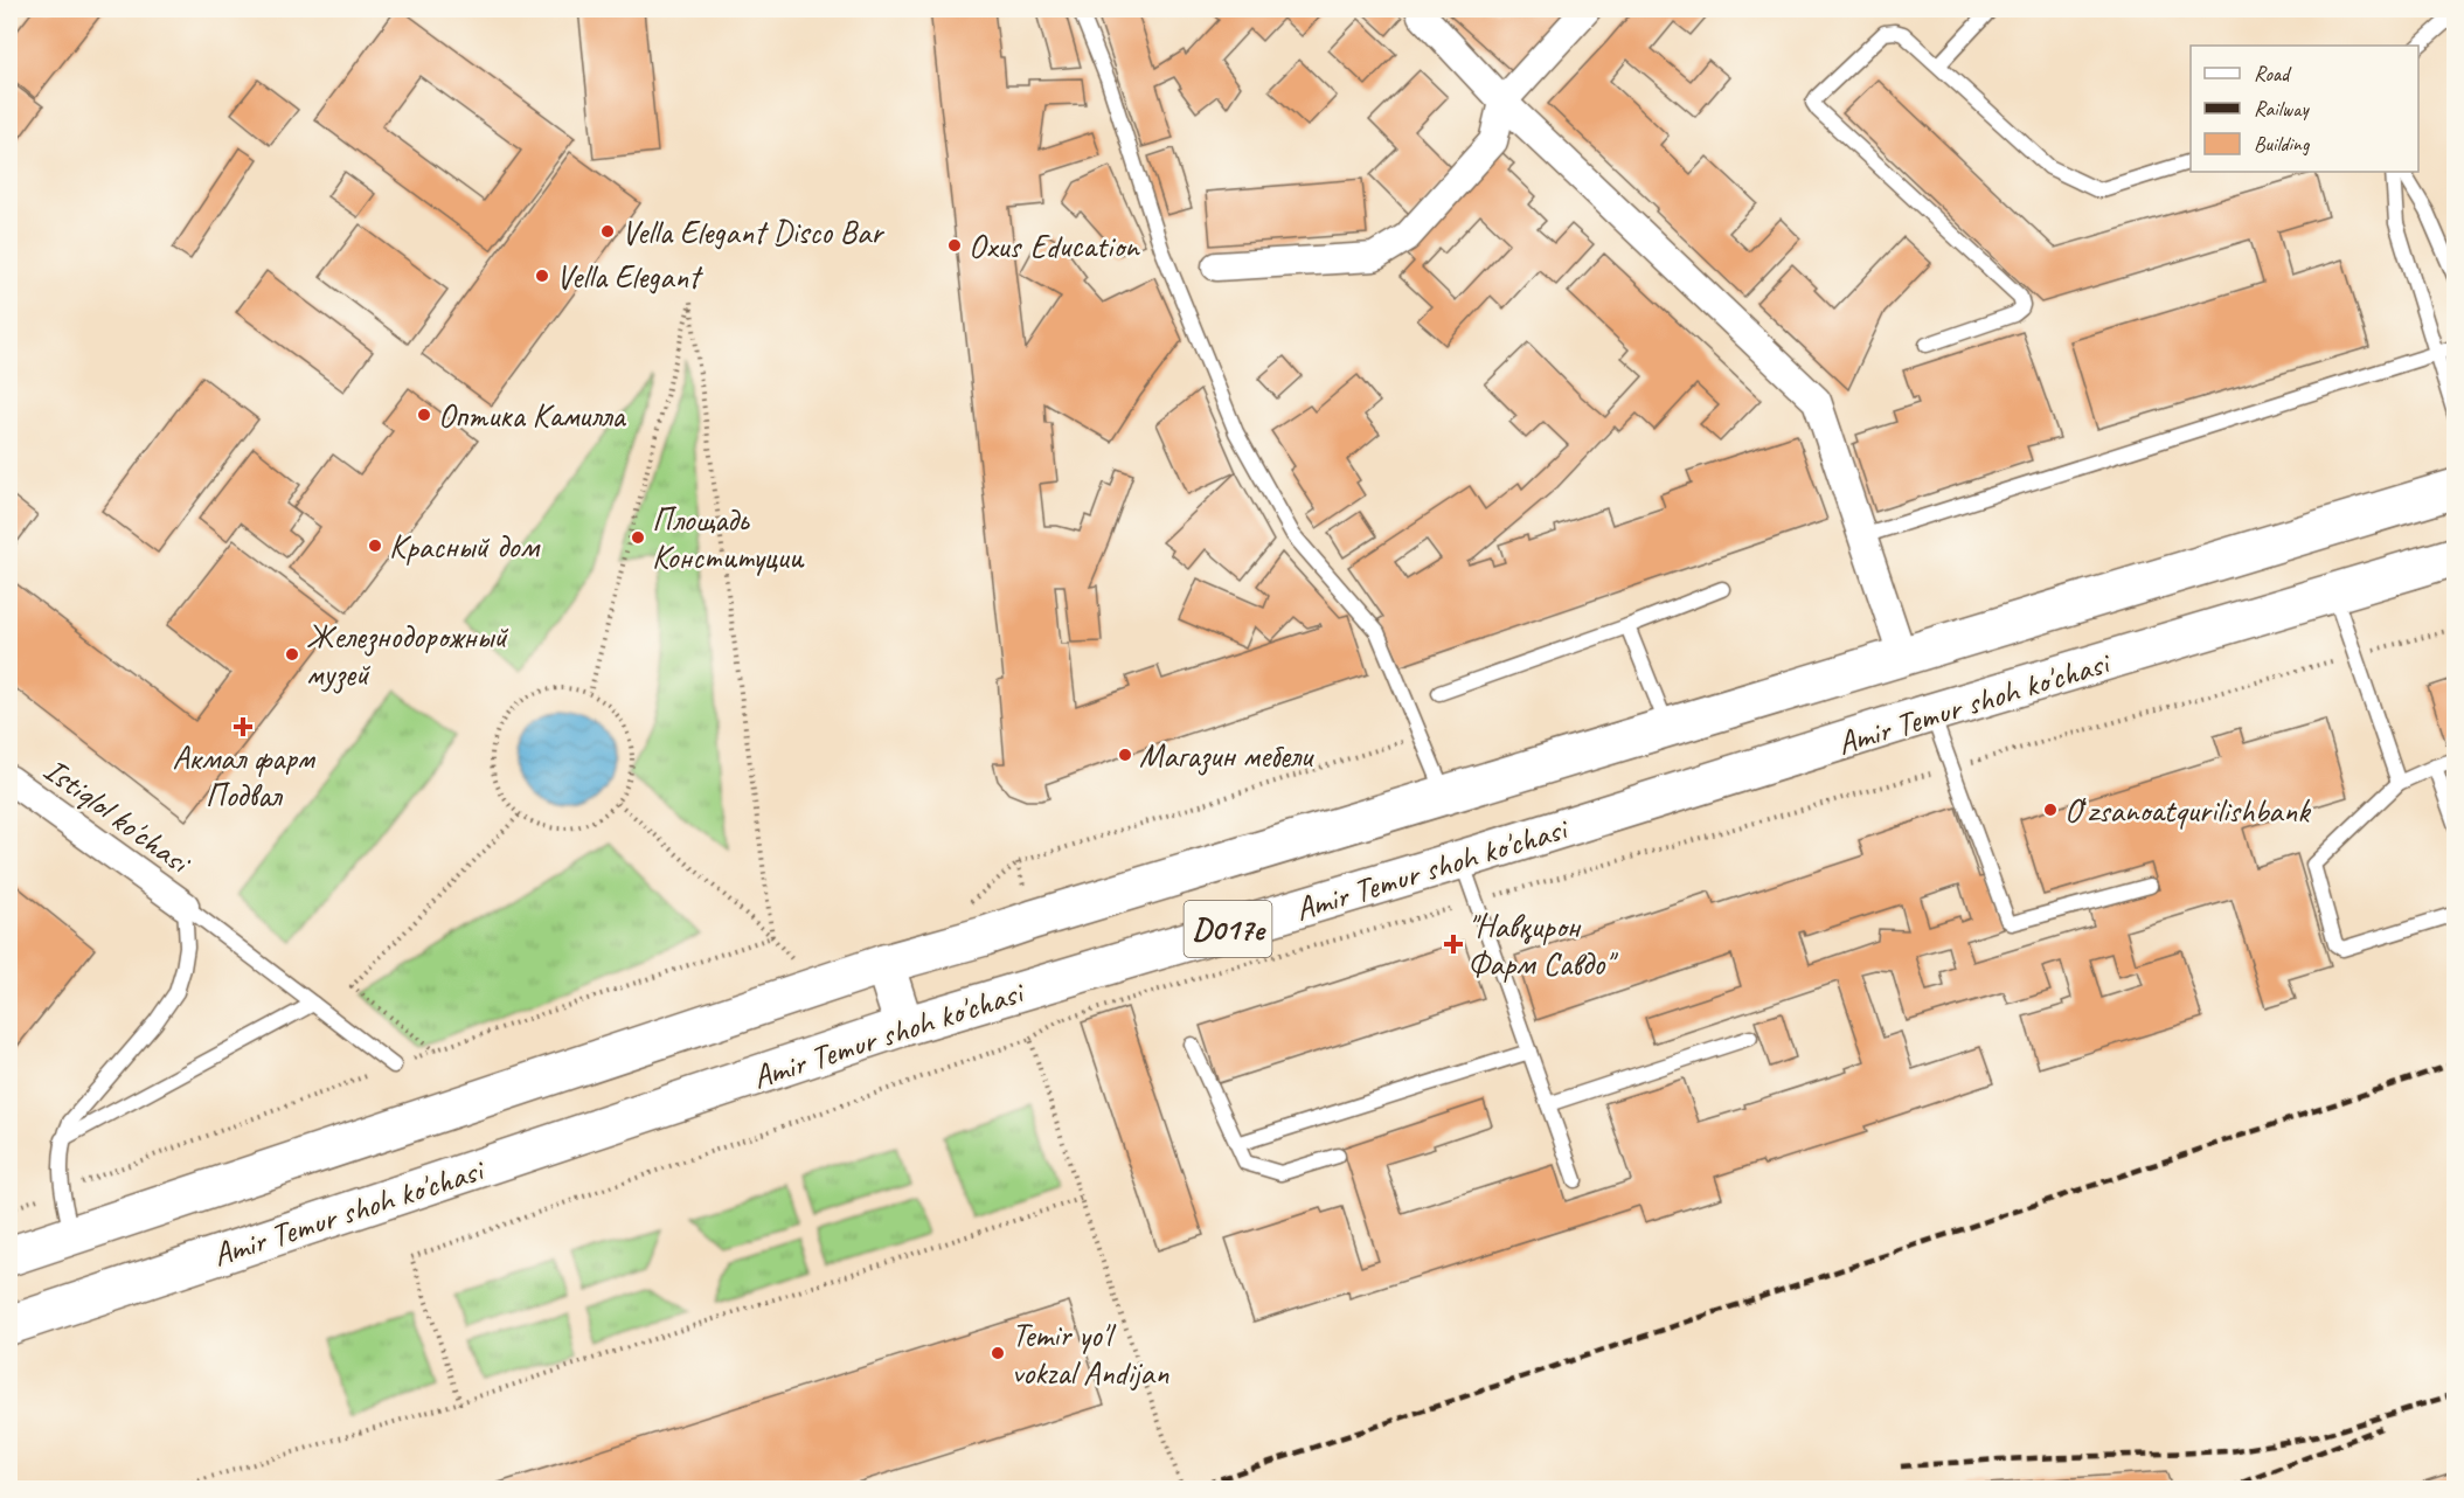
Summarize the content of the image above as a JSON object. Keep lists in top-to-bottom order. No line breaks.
{"streets":{"main road":["Amir Temur shoh ko'chasi","D017e"],"street":["Istiqlol ko'chasi"]},"places":{"other":["Vella Elegant Disco Bar","Oxus Education","Vella Elegant","Оптика Камилла","Площадь Конституции","Красный дом","Железнодорожный музей","Магазин мебели","Oʻzsanoatqurilishbank","Temir yo'l vokzal Andijan"],"health":["Акмал фарм Подвал","\"Навқирон Фарм Савдо\""]},"legend":["Road","Railway","Building"]}
